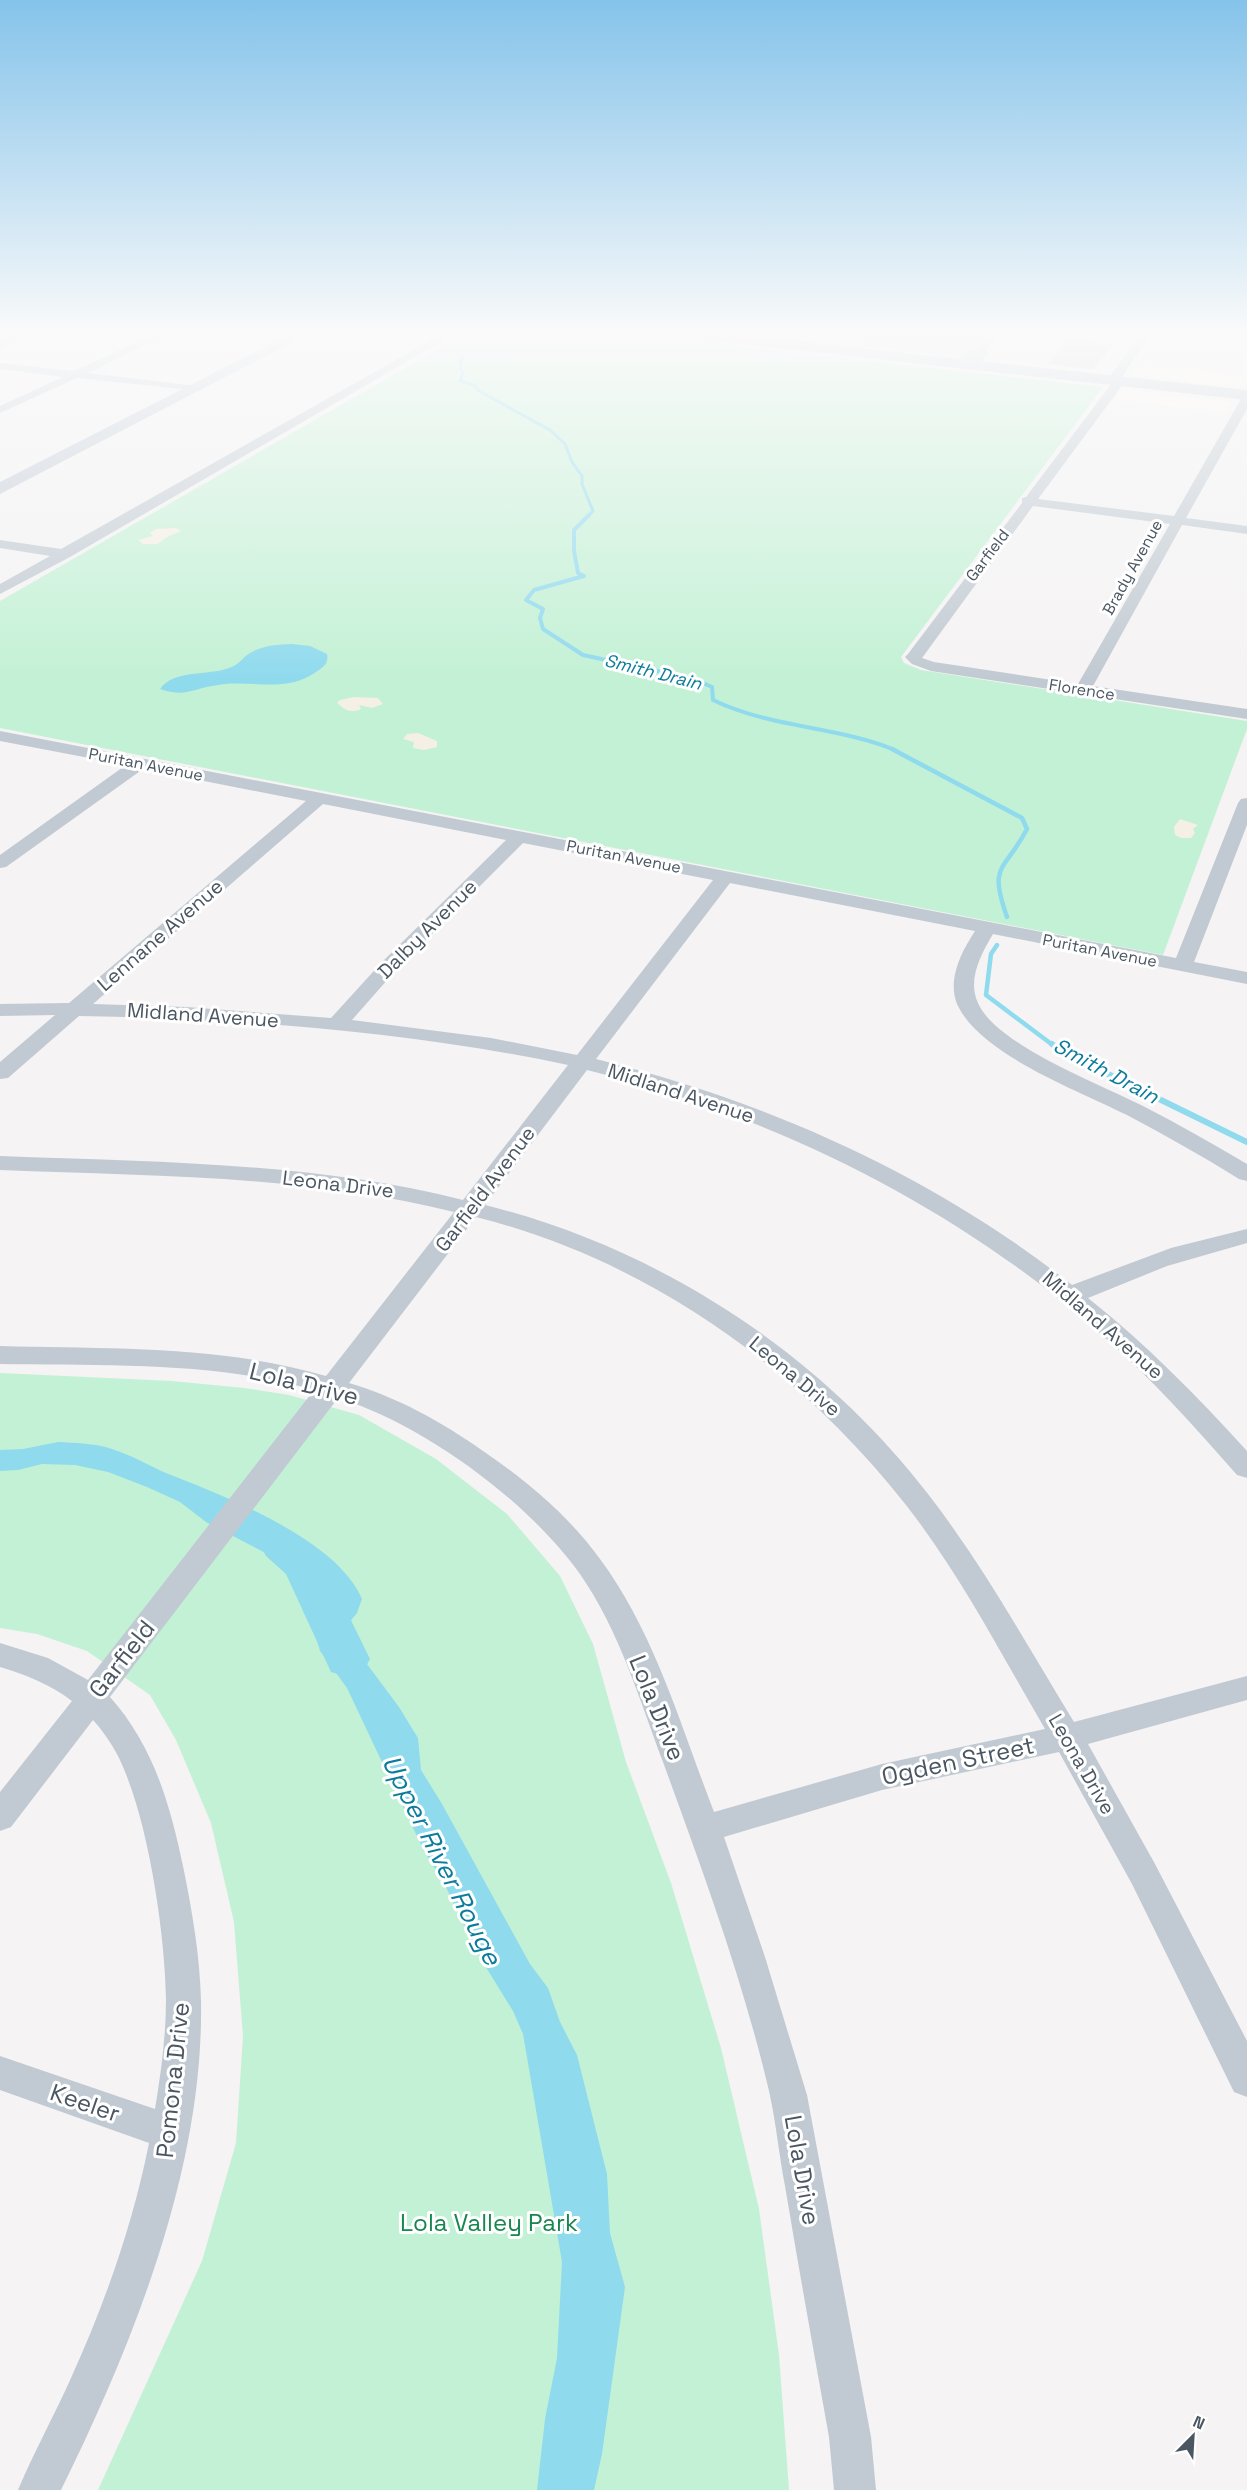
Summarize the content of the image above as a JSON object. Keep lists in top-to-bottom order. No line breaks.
{"streets":{"street":["Garfield","Brady Avenue","Florence","Puritan Avenue","Dalby Avenue","Lennane Avenue","Midland Avenue","Leona Drive","Garfield Avenue","Lola Drive","Ogden Street","Pomona Drive","Keeler"]},"crossings":[["Garfield","Florence"],["Garfield","Garfield Avenue"],["Garfield","Pomona Drive"],["Brady Avenue","Florence"],["Puritan Avenue","Dalby Avenue"],["Puritan Avenue","Lennane Avenue"],["Puritan Avenue","Garfield Avenue"],["Dalby Avenue","Midland Avenue"],["Lennane Avenue","Midland Avenue"],["Midland Avenue","Garfield Avenue"],["Leona Drive","Garfield Avenue"],["Leona Drive","Ogden Street"],["Garfield Avenue","Lola Drive"],["Lola Drive","Ogden Street"],["Pomona Drive","Keeler"]],"water":["Smith Drain","Upper River Rouge"],"parks":["Lola Valley Park"],"north":"top right"}
